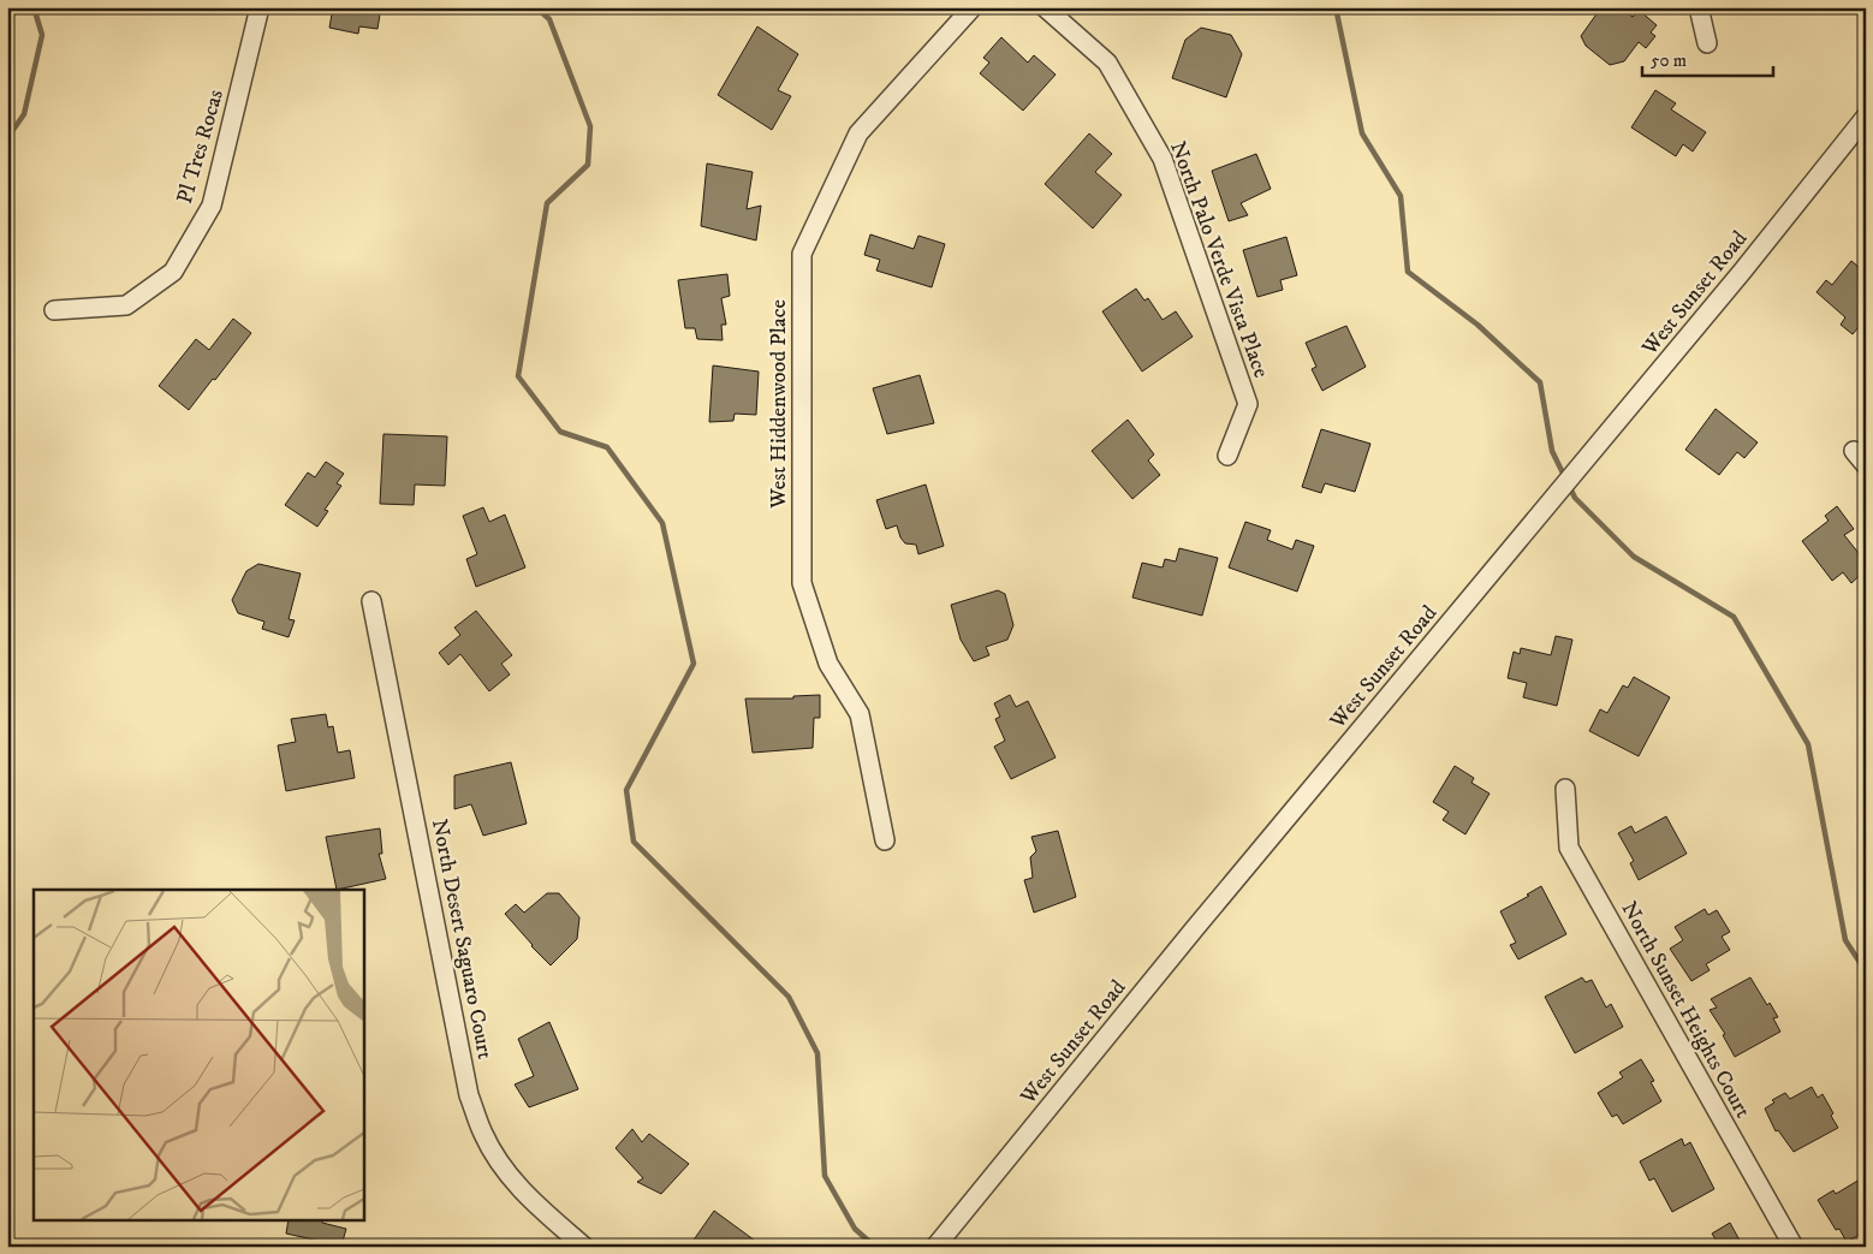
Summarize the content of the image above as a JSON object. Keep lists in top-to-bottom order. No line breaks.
{"streets":{"street":["Pl Tres Rocas","North Palo Verde Vista Place","West Sunset Road","West Hiddenwood Place","North Desert Saguaro Court","North Sunset Heights Court"]},"scale_bar":"50 m"}
